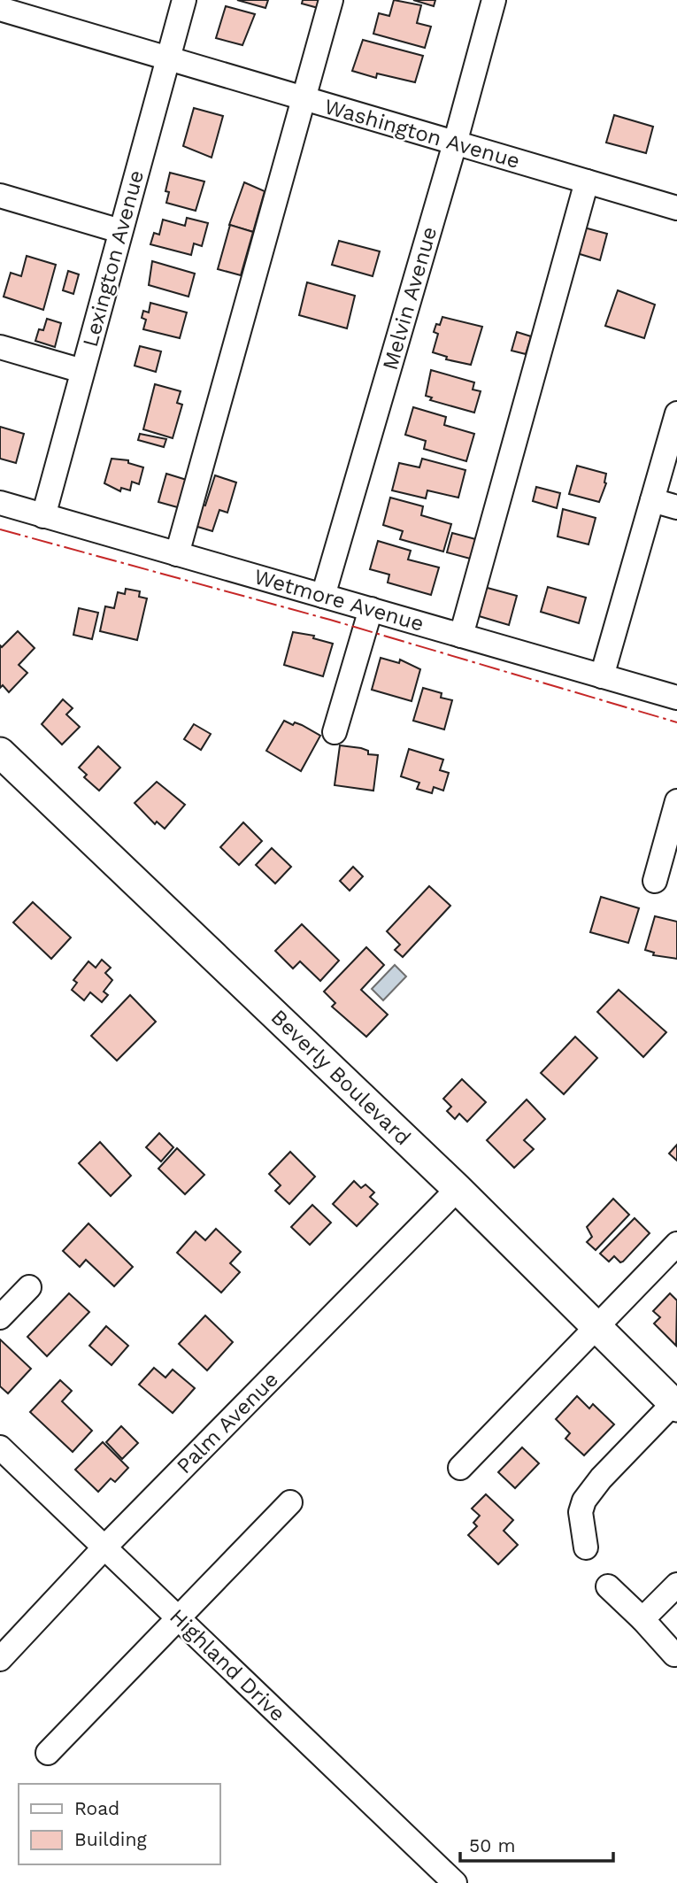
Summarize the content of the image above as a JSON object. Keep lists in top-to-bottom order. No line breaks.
{"streets":{"main road":["Beverly Boulevard"],"street":["Washington Avenue","Lexington Avenue","Melvin Avenue","Wetmore Avenue","Palm Avenue","Highland Drive"]},"crossings":[["Washington Avenue","Lexington Avenue"],["Washington Avenue","Melvin Avenue"],["Lexington Avenue","Wetmore Avenue"],["Melvin Avenue","Wetmore Avenue"],["Beverly Boulevard","Palm Avenue"],["Palm Avenue","Highland Drive"]],"legend":["Road","Building"],"scale_bar":"50 m"}
